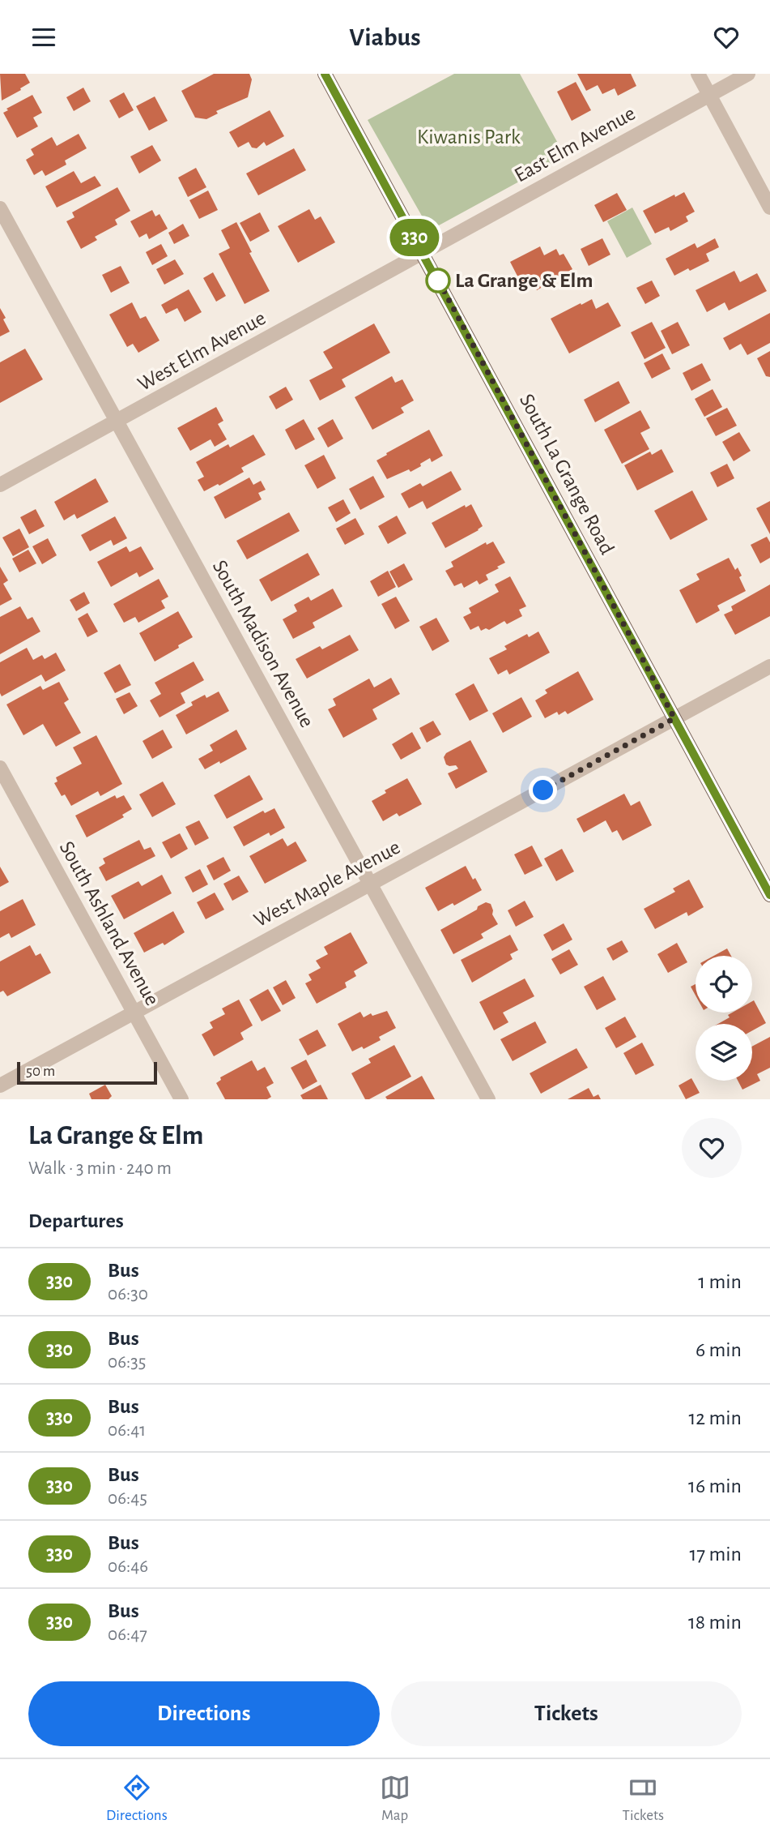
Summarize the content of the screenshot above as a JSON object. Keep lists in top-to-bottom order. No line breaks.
{"streets":{"main road":["South La Grange Road"],"street":["East Elm Avenue","West Elm Avenue","South Madison Avenue","West Maple Avenue","South Ashland Avenue"]},"crossings":[["East Elm Avenue","West Elm Avenue"],["East Elm Avenue","South La Grange Road"],["West Elm Avenue","South La Grange Road"],["West Elm Avenue","South Madison Avenue"],["South La Grange Road","West Maple Avenue"],["South Madison Avenue","West Maple Avenue"],["West Maple Avenue","South Ashland Avenue"]],"parks":["Kiwanis Park"],"places":["La Grange & Elm"],"lines":["bus line 330"],"scale_bar":"50 m","page":{"header":"Viabus","on_map":"330","scale":"50 m","heading":[["La Grange & Elm","Walk · 3 min · 240 m"],"Departures"],"list":[{"mark":"330","name":"Bus","note":"06:30","value":"1 min"},{"mark":"330","name":"Bus","note":"06:35","value":"6 min"},{"mark":"330","name":"Bus","note":"06:41","value":"12 min"},{"mark":"330","name":"Bus","note":"06:45","value":"16 min"},{"mark":"330","name":"Bus","note":"06:46","value":"17 min"},{"mark":"330","name":"Bus","note":"06:47","value":"18 min"}],"buttons":["Directions","Tickets"],"tabs":["Directions","Map","Tickets"]}}
